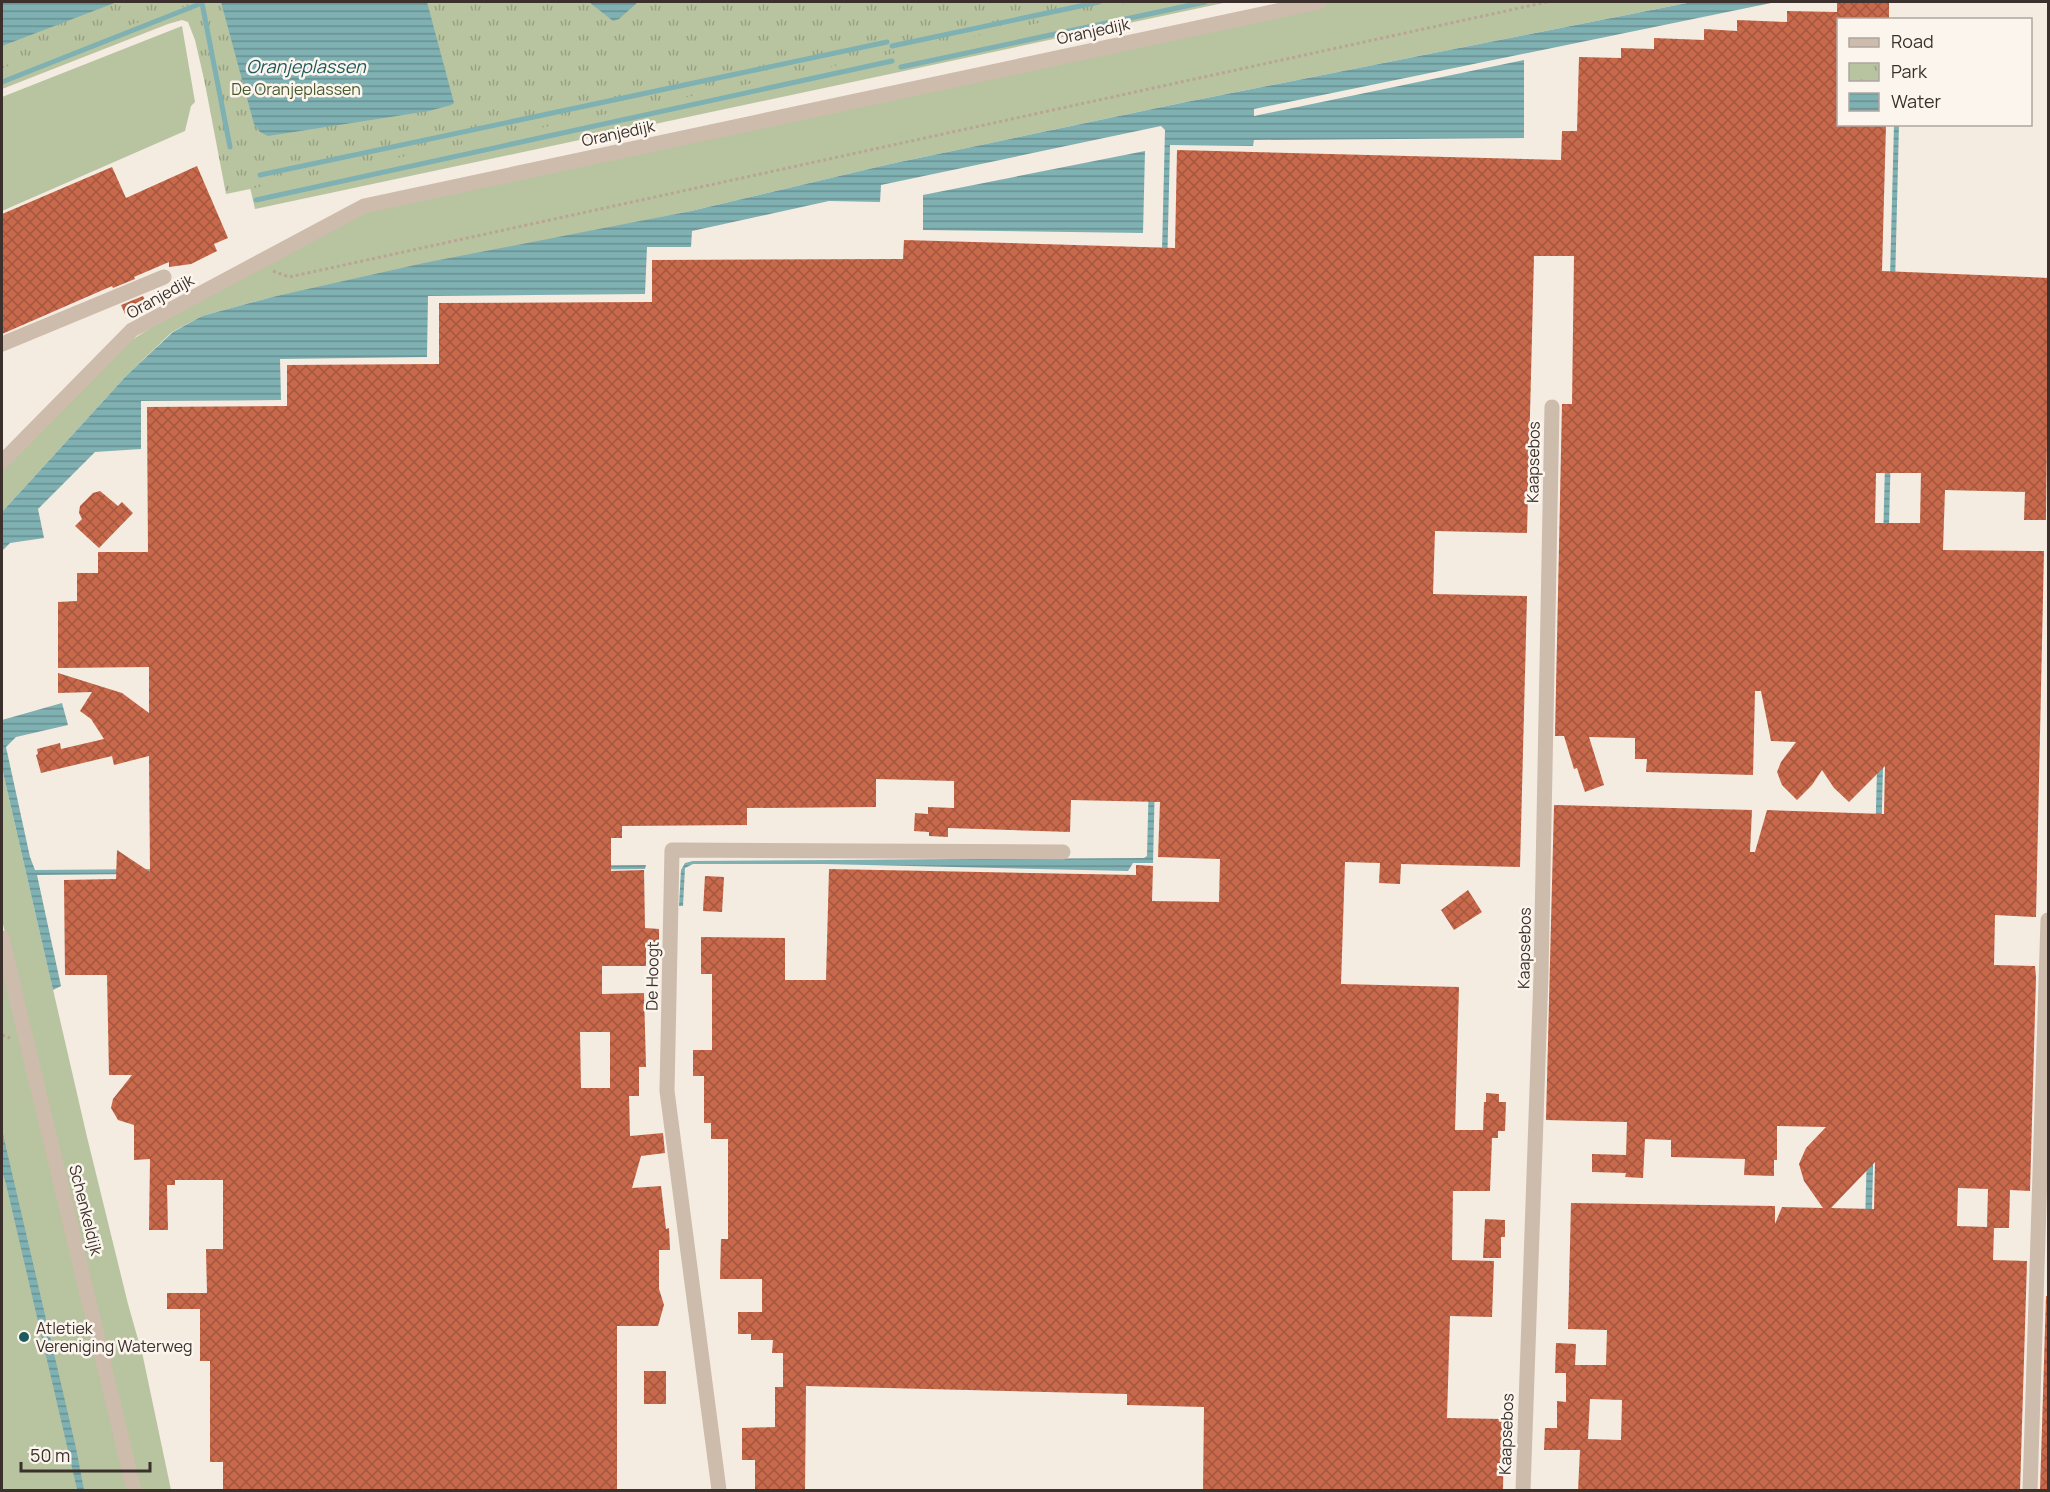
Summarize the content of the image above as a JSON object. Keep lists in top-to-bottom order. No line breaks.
{"streets":{"street":["Oranjedijk","Kaapsebos","De Hoogt","Schenkeldijk"]},"water":["Oranjeplassen"],"parks":["De Oranjeplassen"],"places":["Atletiek Vereniging Waterweg"],"legend":["Road","Park","Water"],"scale_bar":"50 m"}
